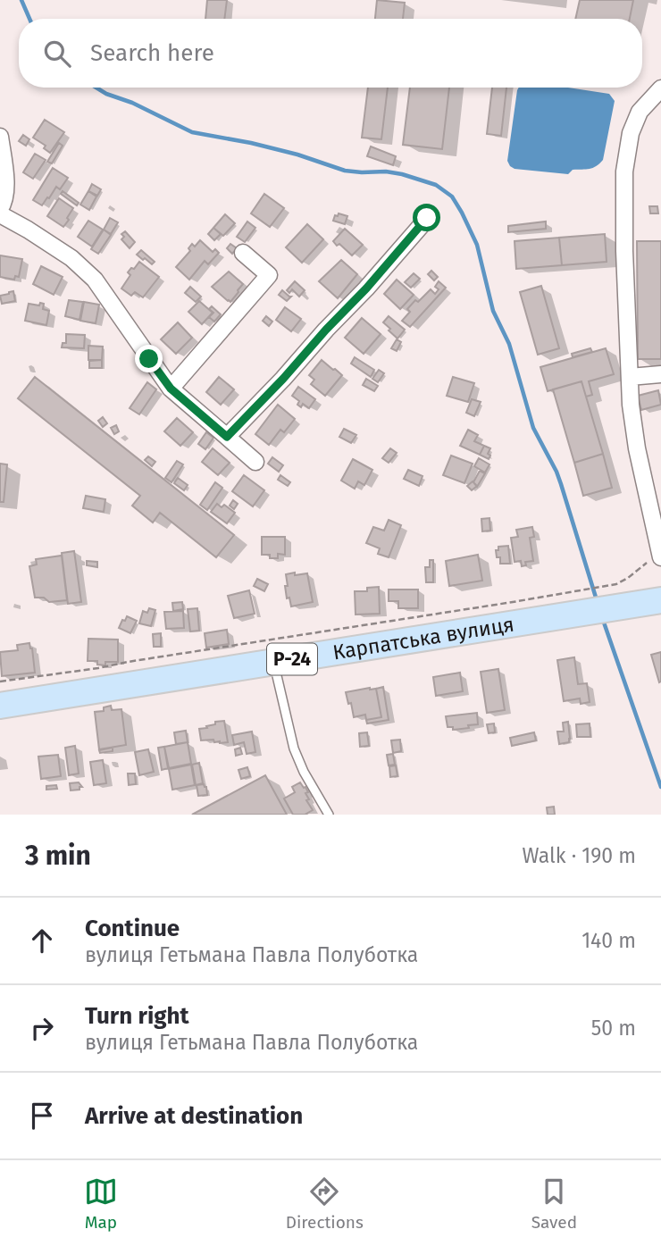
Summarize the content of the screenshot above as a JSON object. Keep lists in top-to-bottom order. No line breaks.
{"streets":{"main road":["Карпатська вулиця","Р-24"]},"page":{"search":"Search here","heading":["3 min","Walk · 190 m"],"list":[["Continue","вулиця Гетьмана Павла Полуботка","140 m"],["Turn right","вулиця Гетьмана Павла Полуботка","50 m"],"Arrive at destination"],"nav":["Map","Directions","Saved"]}}
